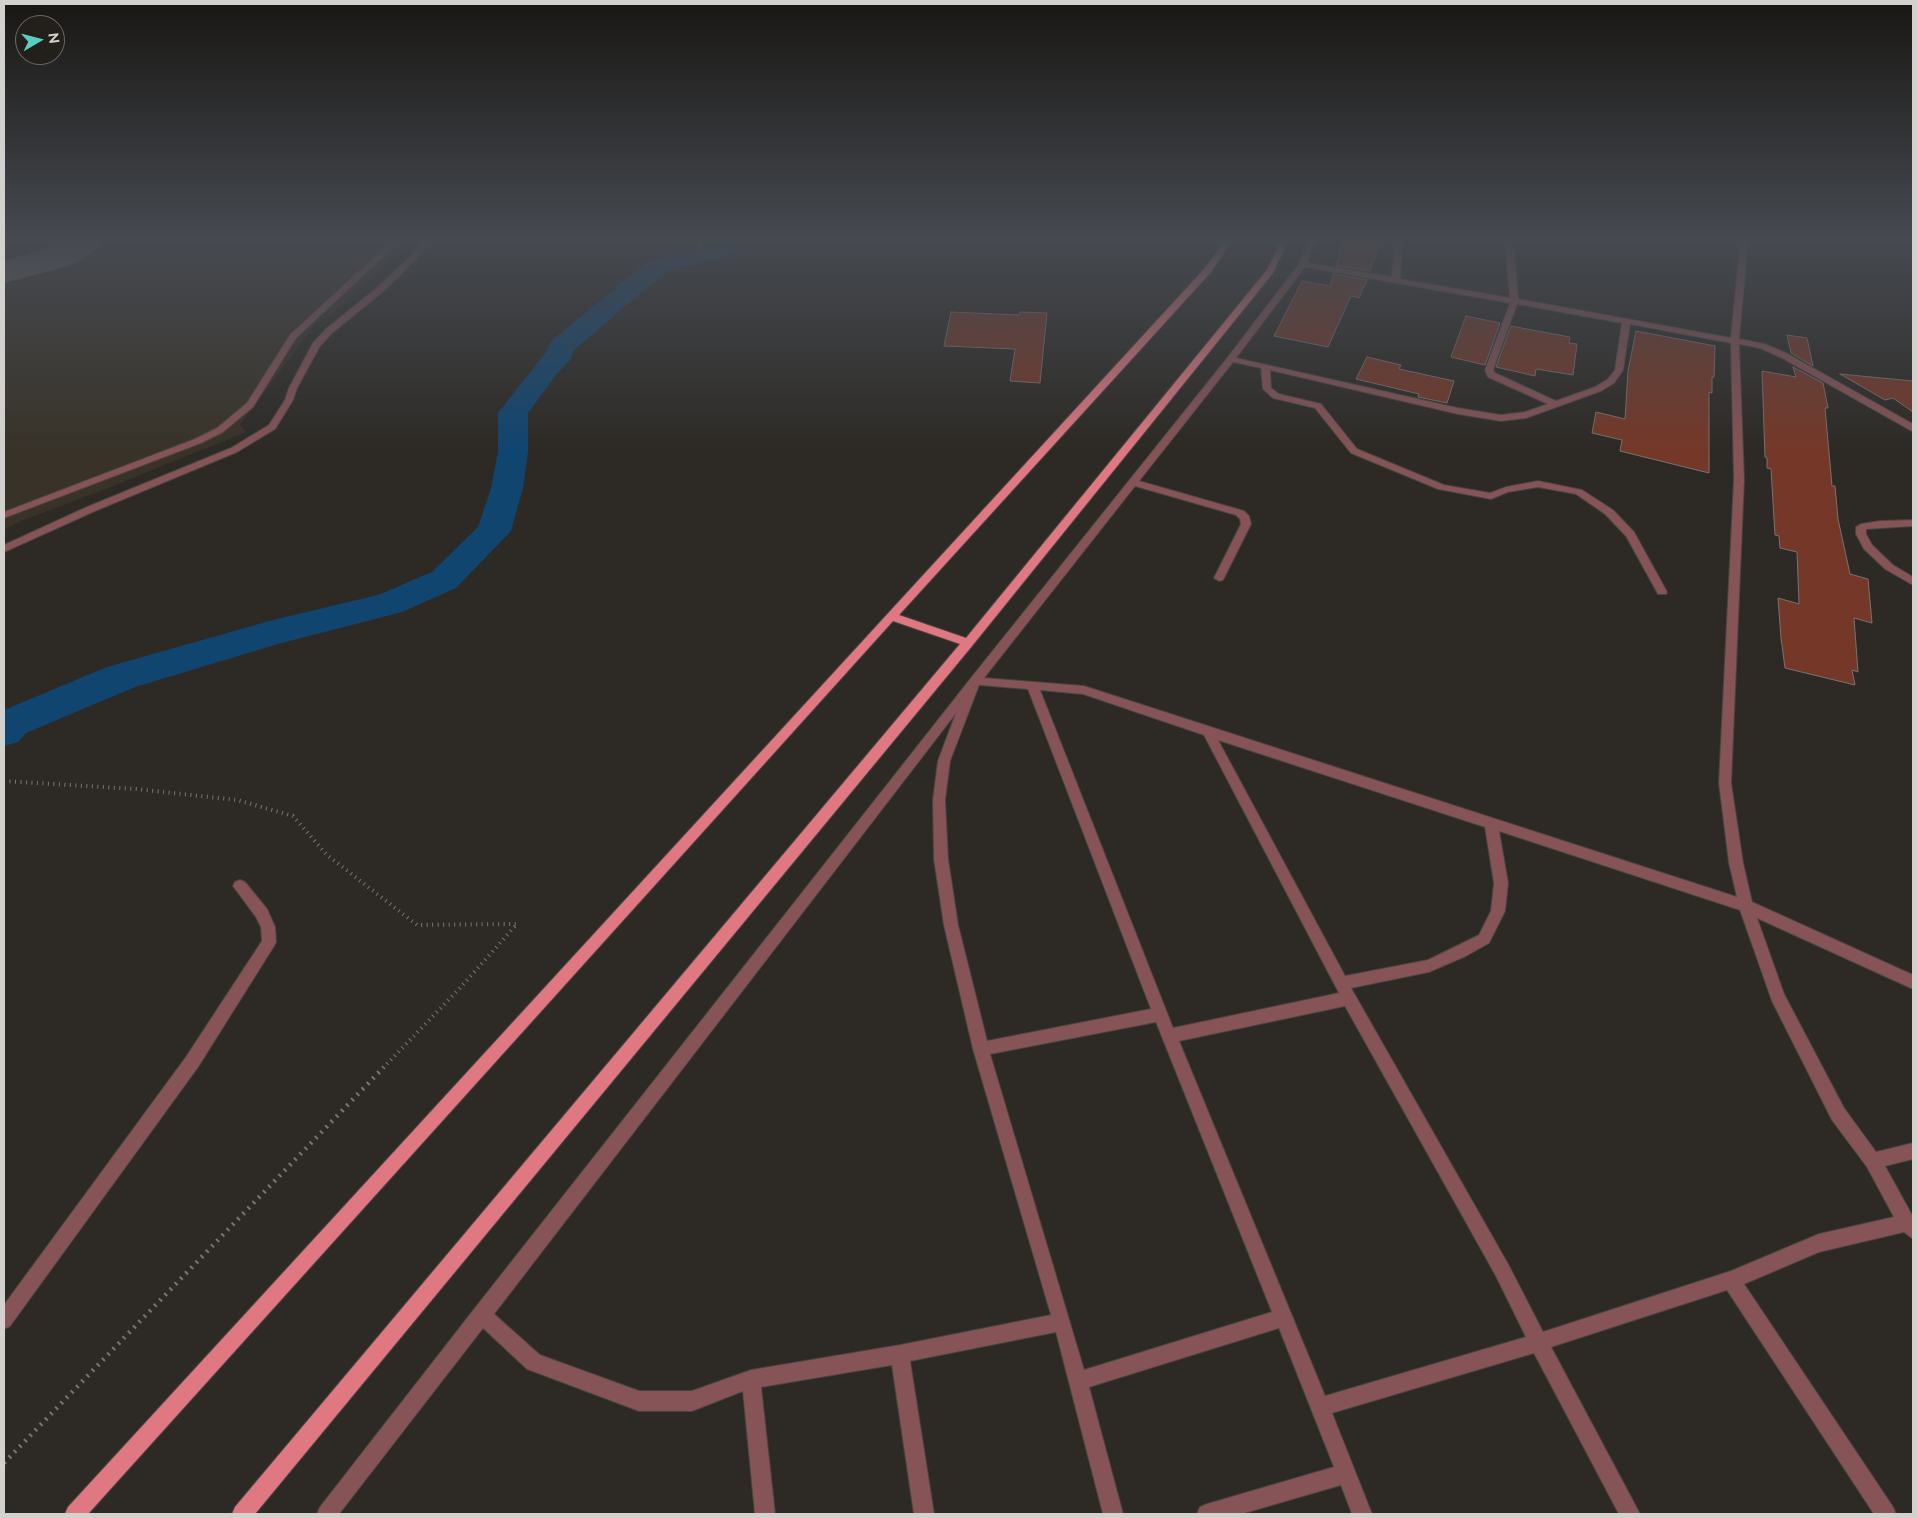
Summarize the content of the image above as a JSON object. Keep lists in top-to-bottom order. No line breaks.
{"north":"right"}
